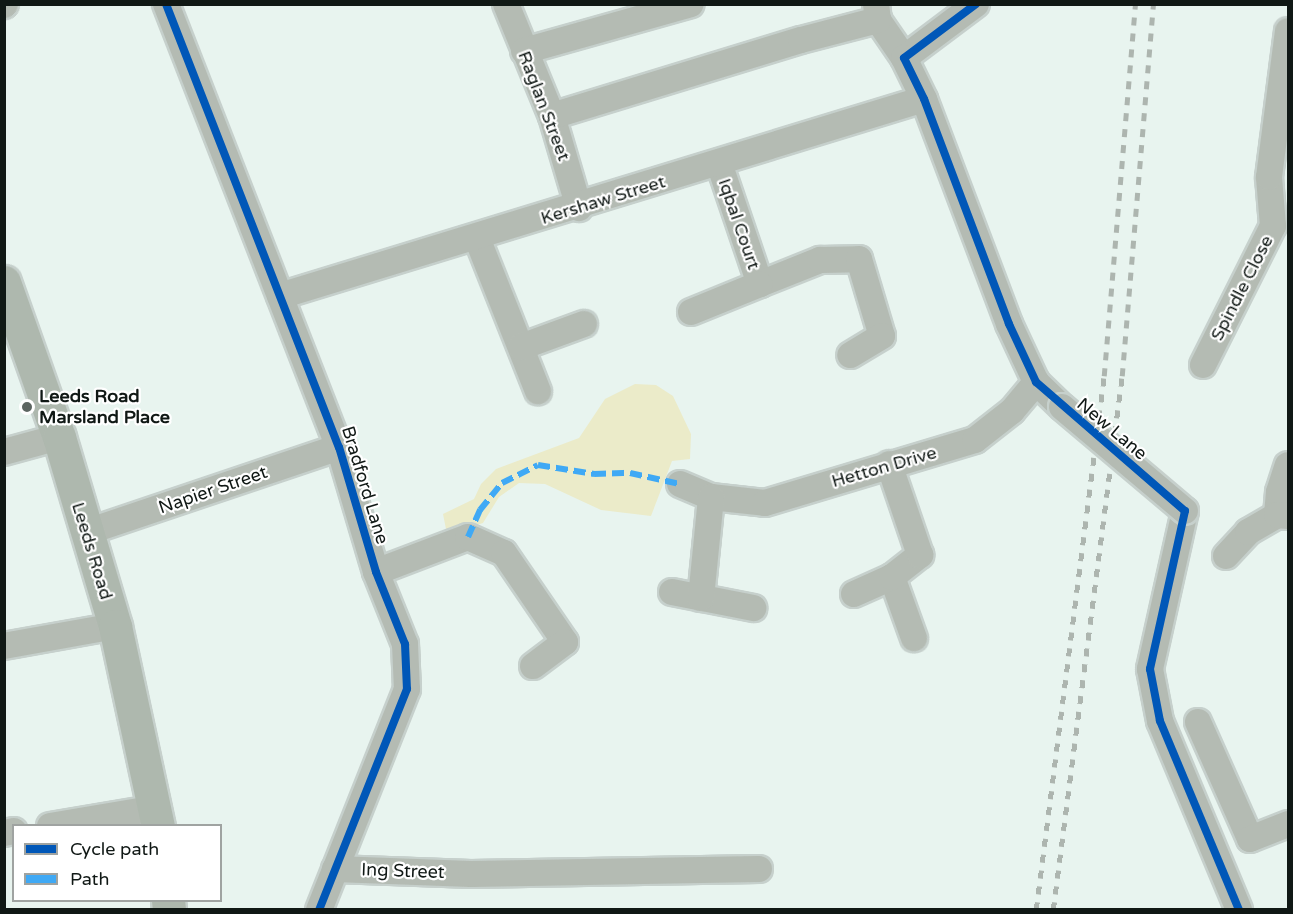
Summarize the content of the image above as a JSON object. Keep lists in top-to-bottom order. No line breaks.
{"streets":{"highway":["Leeds Road"],"street":["Raglan Street","Kershaw Street","Iqbal Court","Spindle Close","New Lane","Hetton Drive","Bradford Lane","Napier Street","Ing Street"]},"crossings":[["Raglan Street","Kershaw Street"],["Kershaw Street","Iqbal Court"],["Kershaw Street","New Lane"],["Kershaw Street","Bradford Lane"],["New Lane","Hetton Drive"],["Bradford Lane","Napier Street"],["Bradford Lane","Ing Street"],["Napier Street","Leeds Road"]],"places":["Leeds Road Marsland Place"],"legend":["Cycle path","Path"]}
